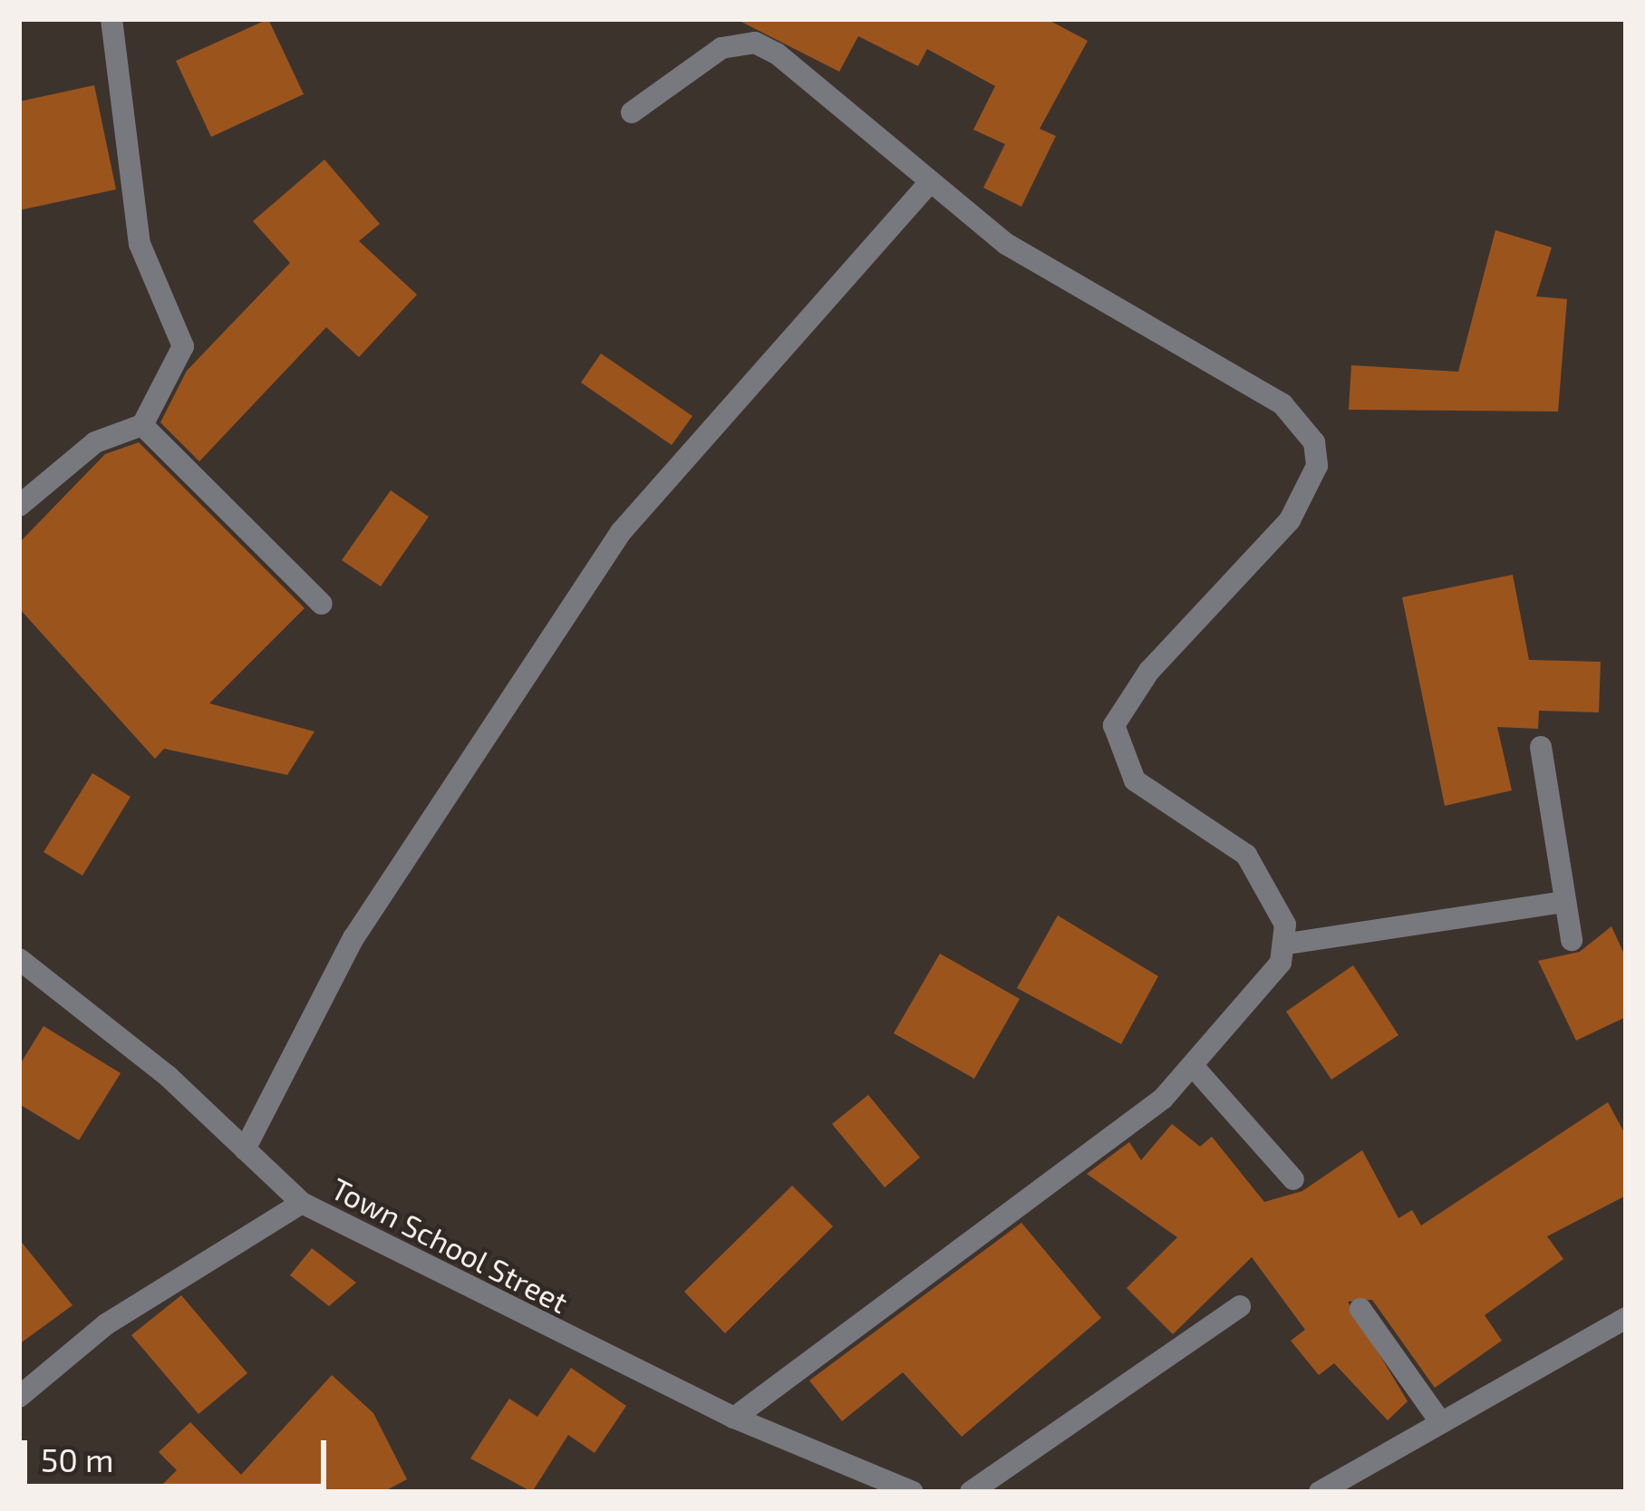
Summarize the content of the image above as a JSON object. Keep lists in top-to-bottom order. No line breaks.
{"streets":{"street":["Town School Street"]},"scale_bar":"50 m"}
